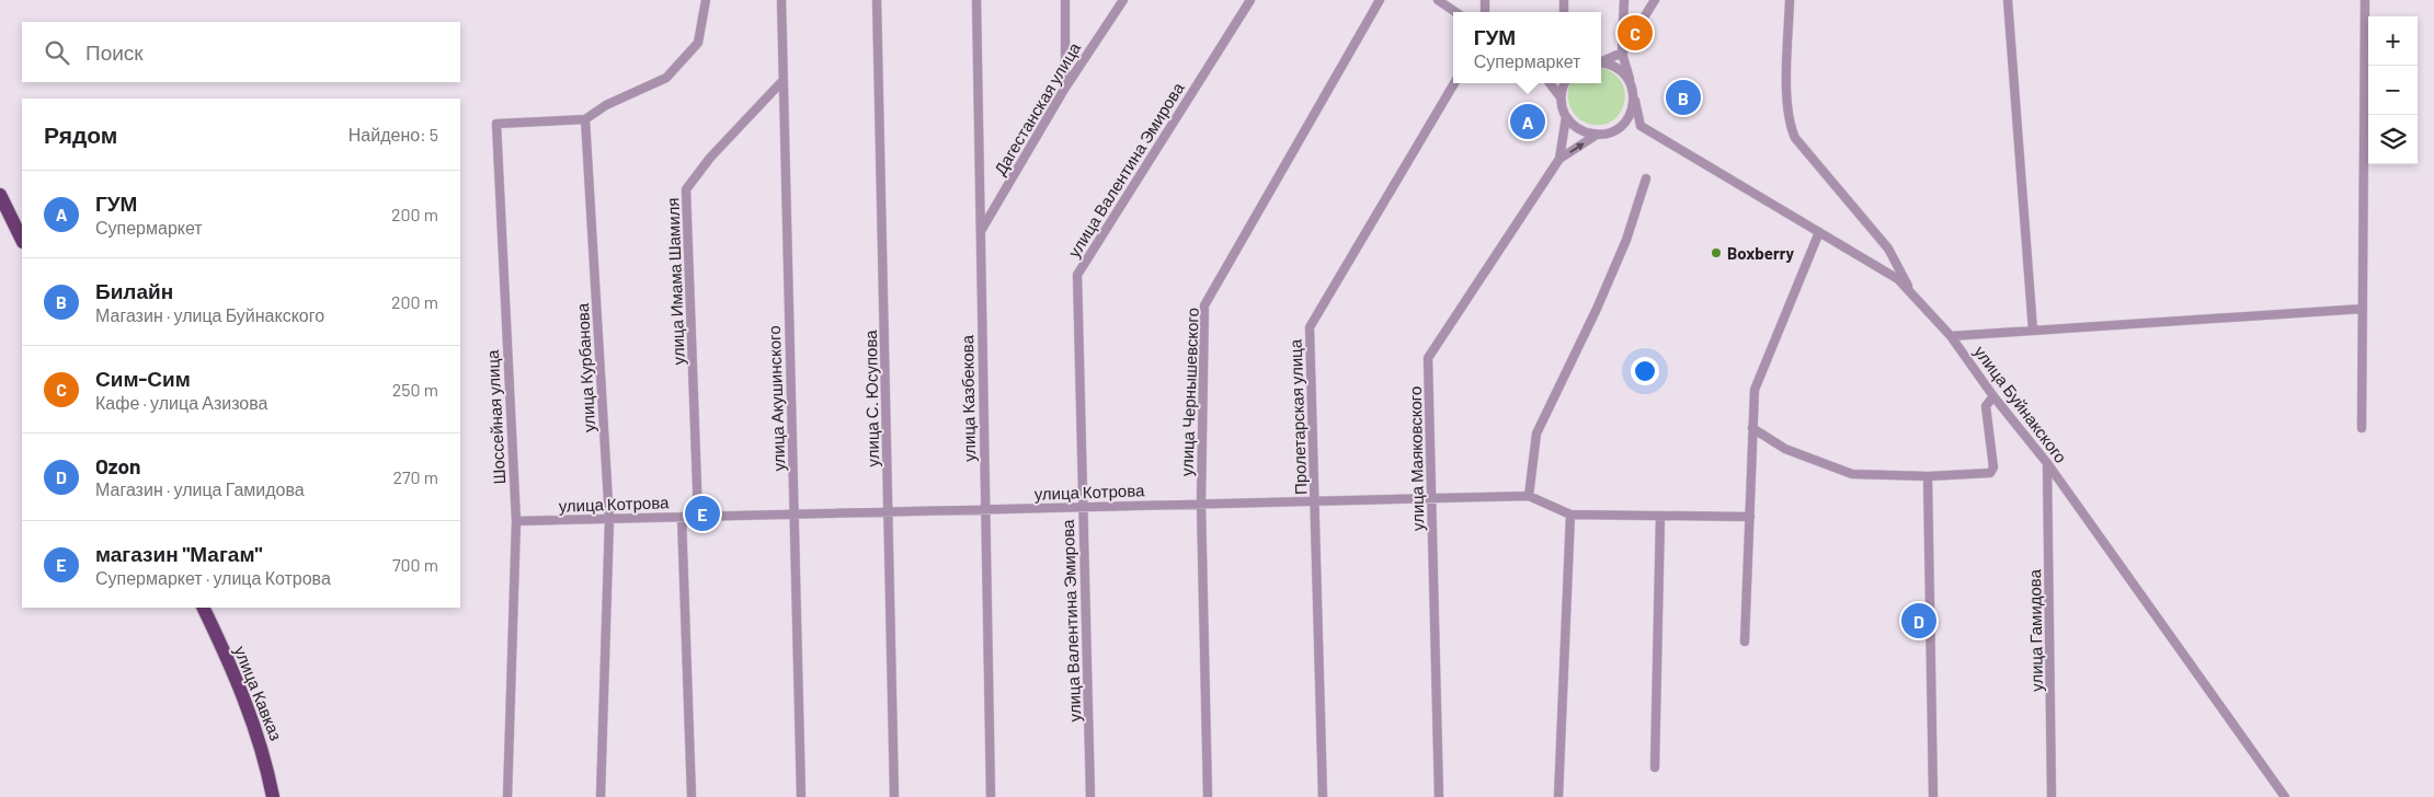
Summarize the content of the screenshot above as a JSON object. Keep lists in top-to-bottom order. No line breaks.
{"streets":{"highway":["улица Кавказ"],"street":["Дагестанская улица","улица Валентина Эмирова","улица Имама Шамиля","улица Курбанова","улица Чернышевского","улица Акушинского","улица С. Юсупова","улица Казбекова","улица Буйнакского","Шоссейная улица","Пролетарская улица","улица Маяковского","улица Котрова","улица Гамидова"]},"crossings":[["Дагестанская улица","улица Казбекова"],["улица Валентина Эмирова","улица Котрова"],["улица Имама Шамиля","улица Акушинского"],["улица Имама Шамиля","улица Котрова"],["улица Курбанова","Шоссейная улица"],["улица Курбанова","улица Котрова"],["улица Чернышевского","улица Котрова"],["улица Акушинского","улица Котрова"],["улица С. Юсупова","улица Котрова"],["улица Казбекова","улица Котрова"],["улица Буйнакского","улица Гамидова"],["Шоссейная улица","улица Котрова"],["Пролетарская улица","улица Котрова"],["улица Маяковского","улица Котрова"]],"places":["Boxberry"],"page":{"popup":["ГУМ","Супермаркет"],"pins":["C","B","A","E","D"],"map_buttons":["+","−"],"search":"Поиск","heading":["Рядом","Найдено: 5"],"list":[{"mark":"A","name":"ГУМ","note":"Супермаркет","value":"200 m"},{"mark":"B","name":"Билайн","note":"Магазин · улица Буйнакского","value":"200 m"},{"mark":"C","name":"Сим-Сим","note":"Кафе · улица Азизова","value":"250 m"},{"mark":"D","name":"Ozon","note":"Магазин · улица Гамидова","value":"270 m"},{"mark":"E","name":"магазин \"Магам\"","note":"Супермаркет · улица Котрова","value":"700 m"}]}}
